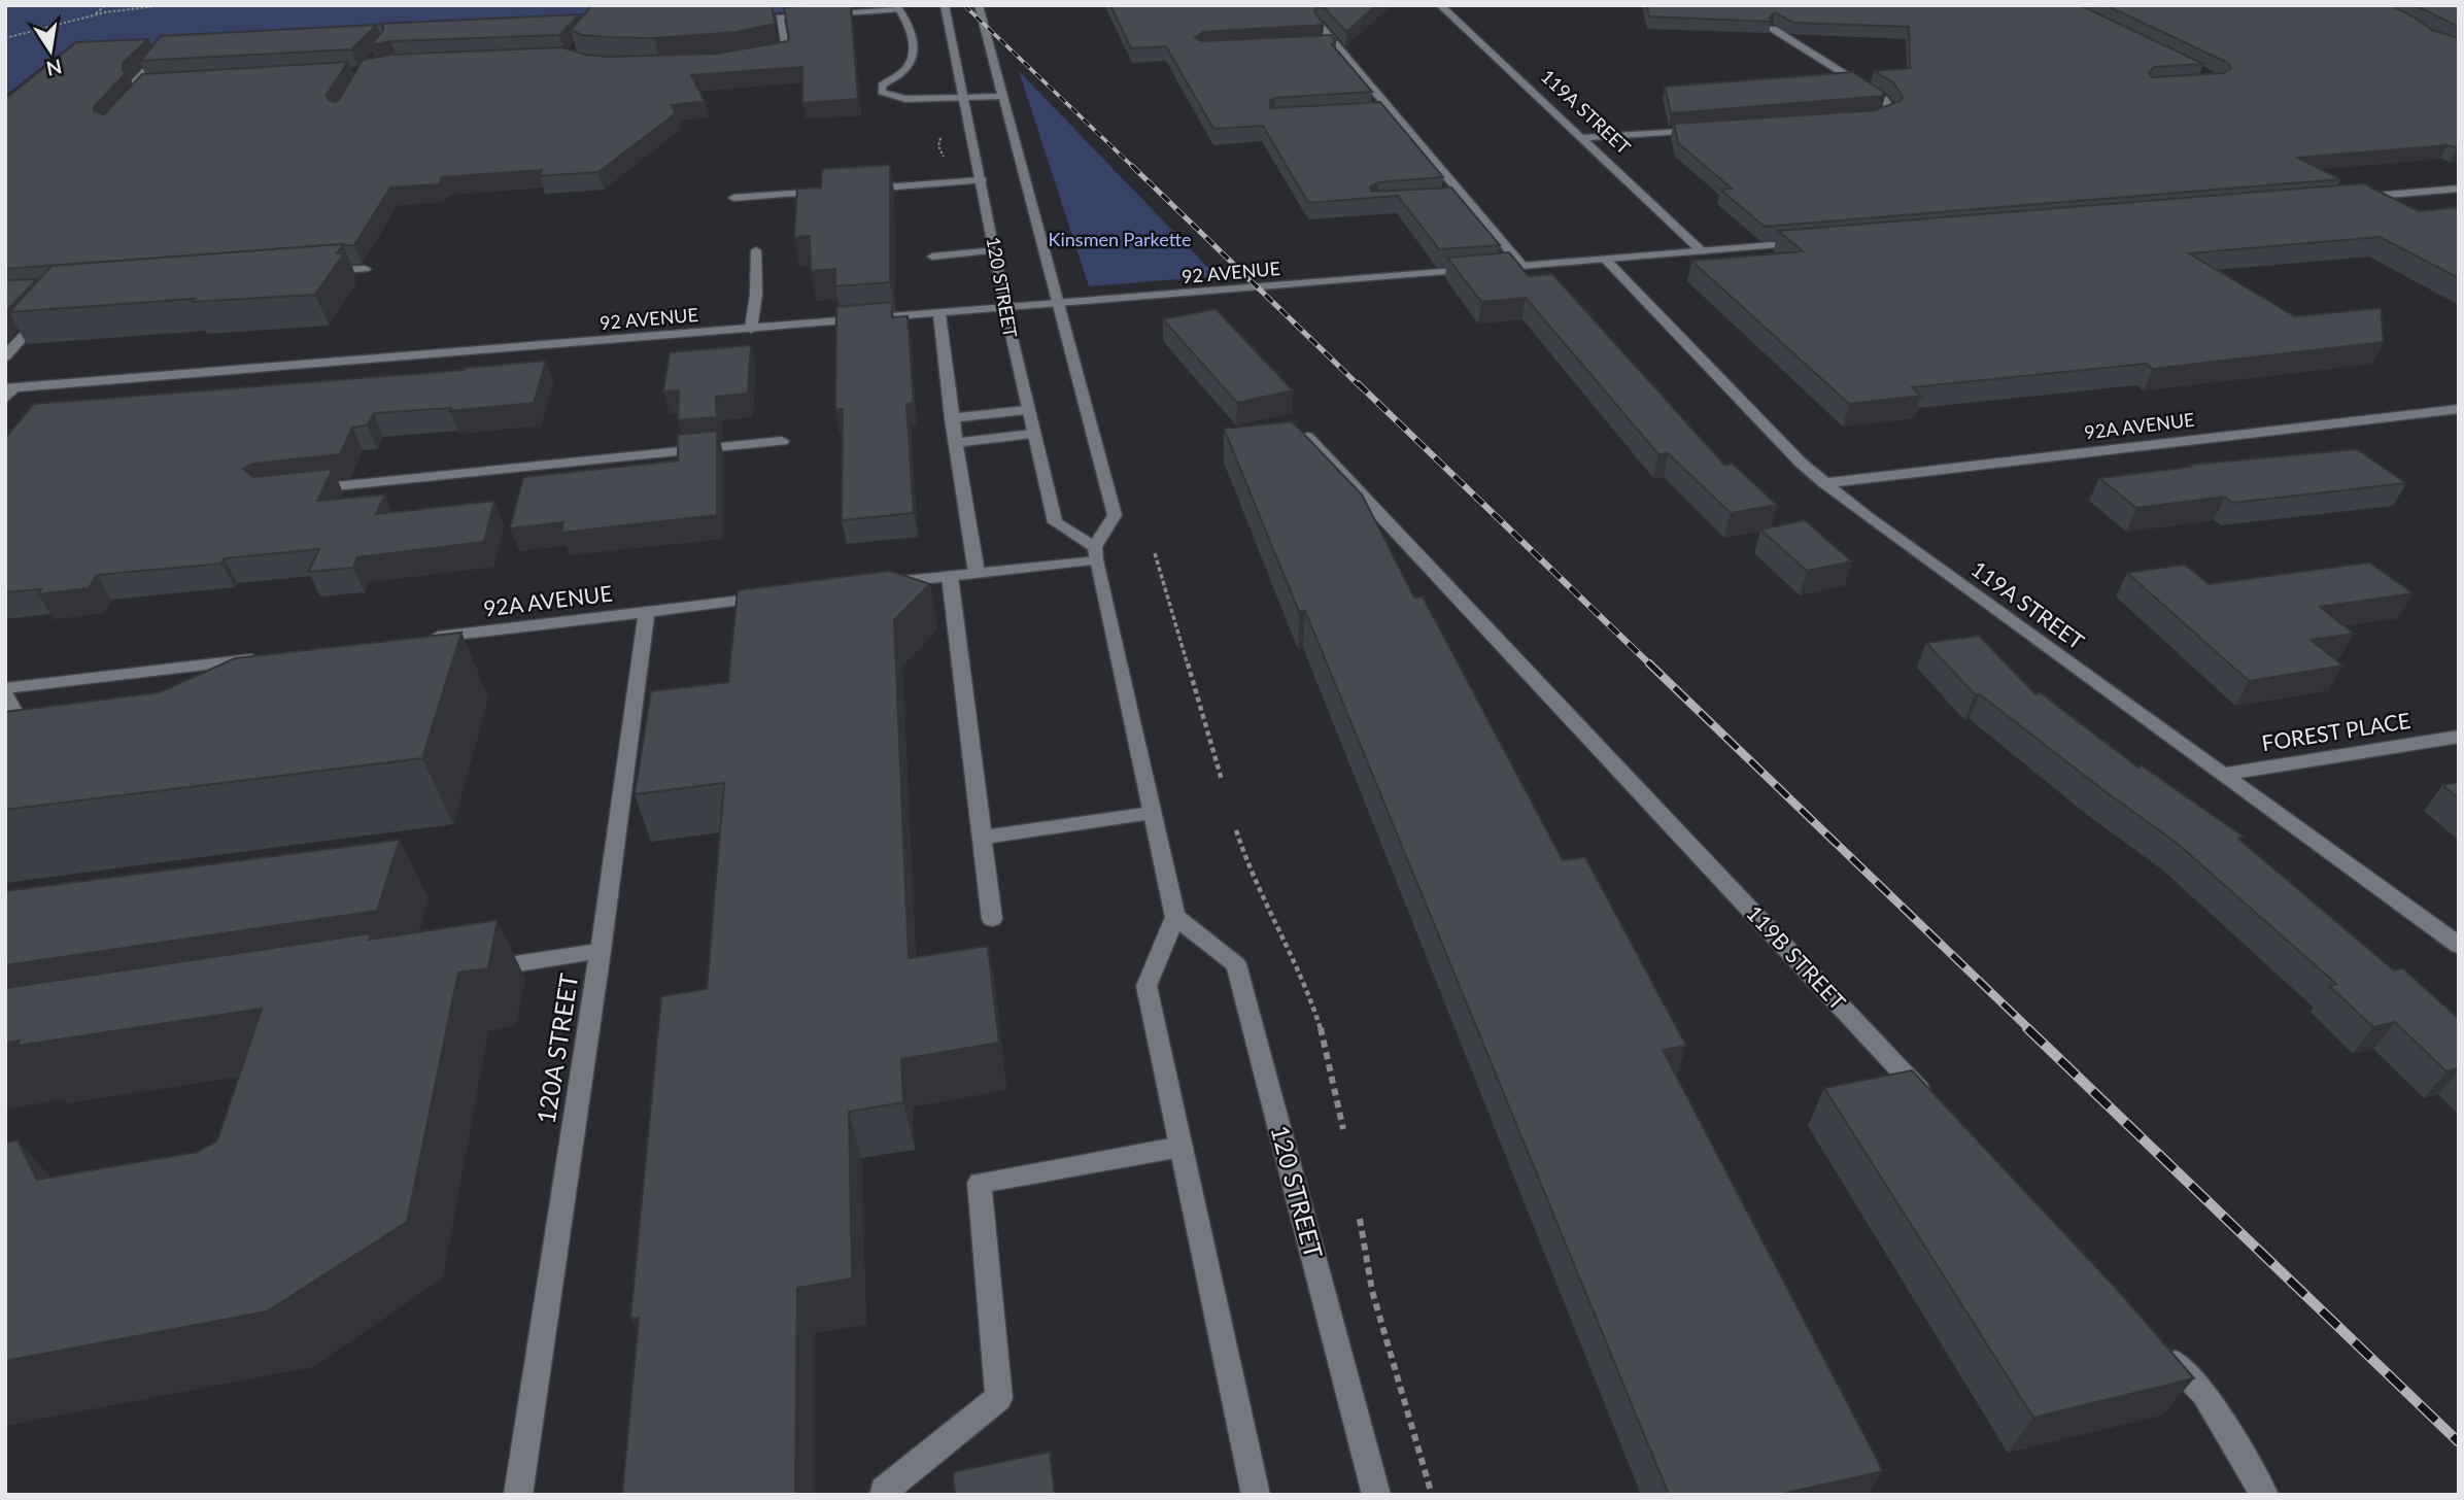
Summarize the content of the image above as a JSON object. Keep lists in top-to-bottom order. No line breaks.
{"streets":{"street":["119A STREET","92 AVENUE","120 STREET","92A AVENUE","FOREST PLACE","119B STREET","120A STREET"]},"crossings":[["119A STREET","92 AVENUE"],["119A STREET","92A AVENUE"],["119A STREET","FOREST PLACE"],["92 AVENUE","120 STREET"],["92A AVENUE","120A STREET"]],"parks":["Kinsmen Parkette"],"north":"bottom"}
